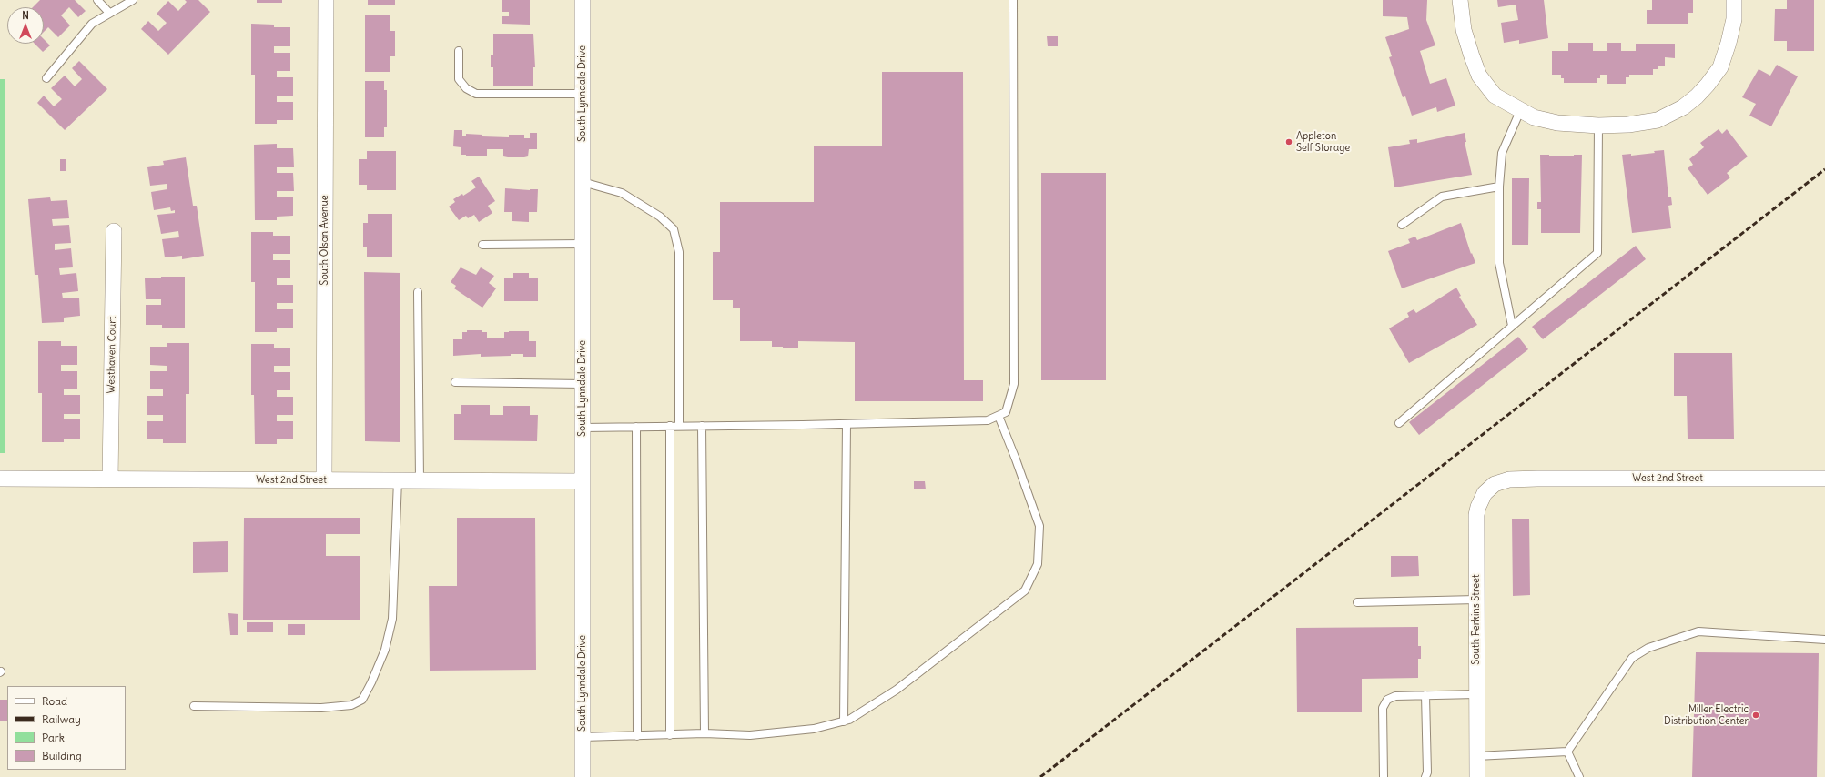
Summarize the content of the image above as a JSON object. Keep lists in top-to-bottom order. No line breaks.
{"streets":{"street":["South Lynndale Drive","South Olson Avenue","Westhaven Court","West 2nd Street","South Perkins Street"]},"crossings":[["South Lynndale Drive","West 2nd Street"],["South Olson Avenue","West 2nd Street"],["Westhaven Court","West 2nd Street"],["West 2nd Street","South Perkins Street"]],"places":["Appleton Self Storage","Miller Electric Distribution Center"],"legend":["Road","Railway","Park","Building"],"north":"top"}
